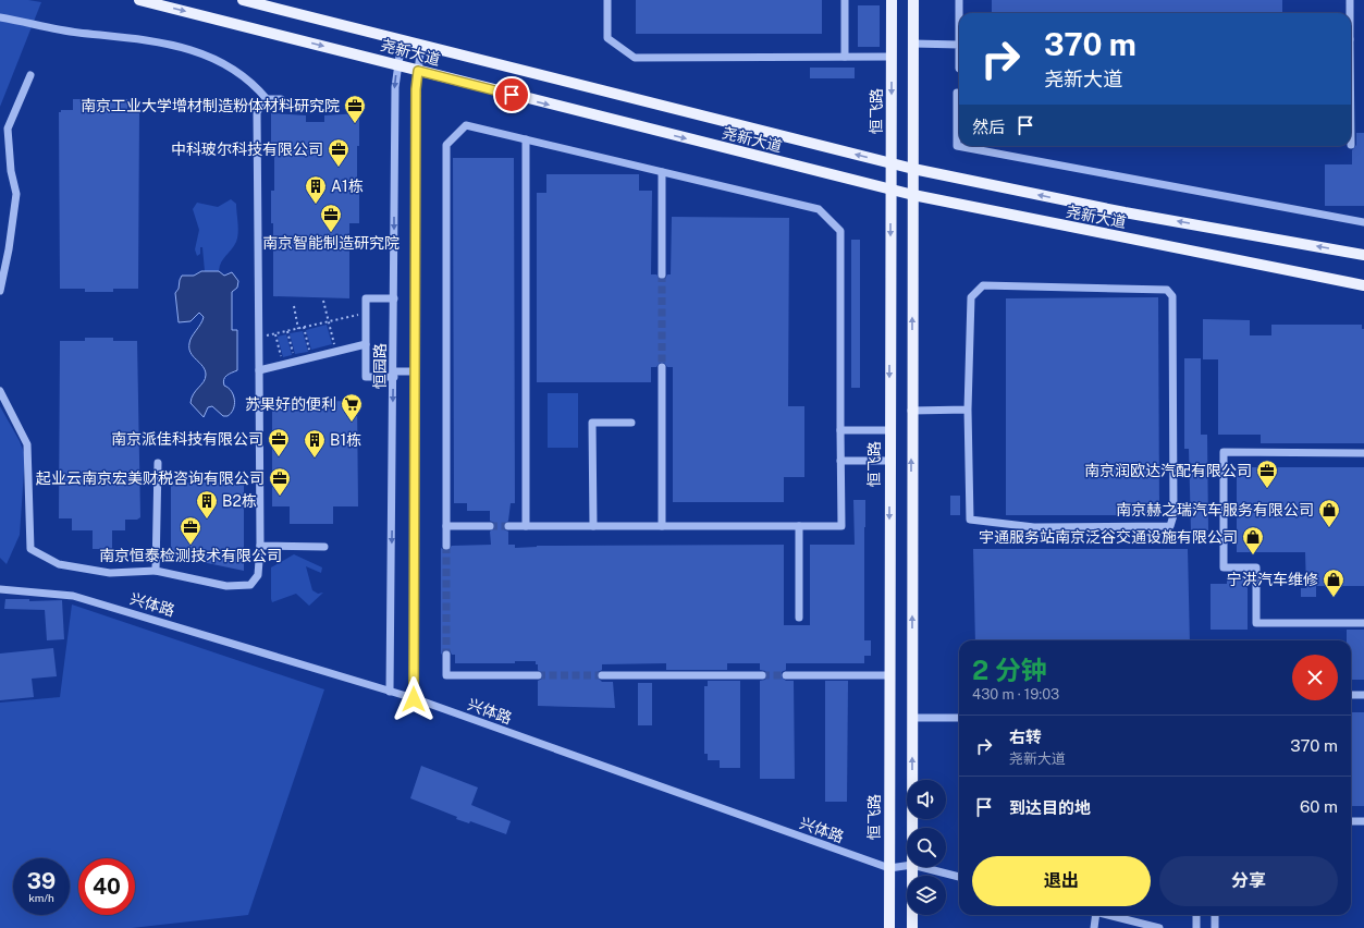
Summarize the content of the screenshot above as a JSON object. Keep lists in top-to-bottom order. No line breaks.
{"streets":{"main road":["尧新大道","恒飞路"],"street":["恒园路","兴体路"]},"crossings":[["尧新大道","恒飞路"],["尧新大道","恒园路"],["恒飞路","兴体路"],["恒园路","兴体路"]],"places":{"office":["南京工业大学增材制造粉体材料研究院","中科玻尔科技有限公司","南京智能制造研究院","南京派佳科技有限公司","南京润欧达汽配有限公司","起业云南京宏美财税咨询有限公司","南京恒泰检测技术有限公司"],"building":["A1栋","B1栋","B2栋"],"supermarket":["苏果好的便利"],"shop":["南京赫之瑞汽车服务有限公司","宇通服务站南京泛谷交通设施有限公司","宁洪汽车维修"]},"page":{"turn":["370 m","尧新大道"],"then":"然后","heading":["2 分钟","430 m · 19:03"],"list":[{"name":"右转","note":"尧新大道","value":"370 m"},{"name":"到达目的地","value":"60 m"}],"buttons":["退出","分享"],"speed":"39 km/h","limit":"40"}}
